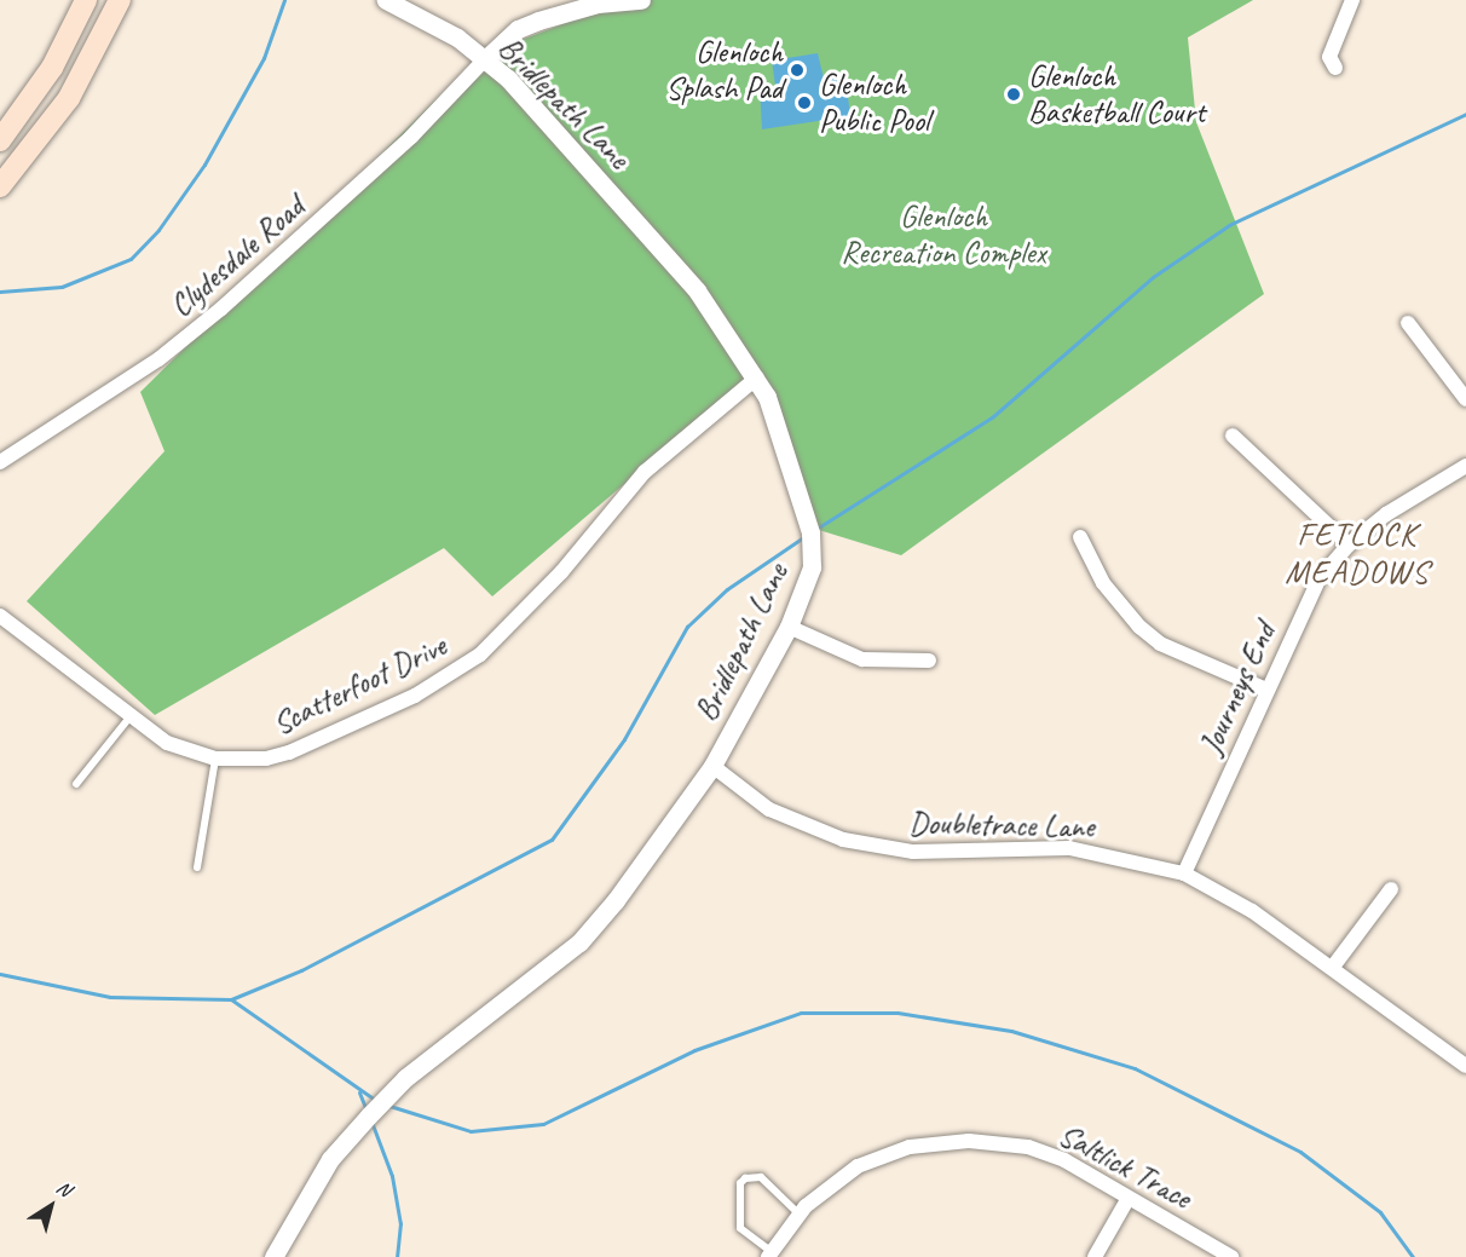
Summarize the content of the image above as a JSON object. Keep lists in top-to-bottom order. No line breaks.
{"streets":{"street":["Bridlepath Lane","Clydesdale Road","Scatterfoot Drive","Journeys End","Doubletrace Lane","Saltlick Trace"]},"crossings":[["Bridlepath Lane","Clydesdale Road"],["Bridlepath Lane","Scatterfoot Drive"],["Bridlepath Lane","Doubletrace Lane"],["Journeys End","Doubletrace Lane"]],"districts":["FETLOCK MEADOWS"],"parks":["Glenloch Recreation Complex"],"places":["Glenloch Splash Pad","Glenloch Basketball Court","Glenloch Public Pool"],"north":"top right"}
